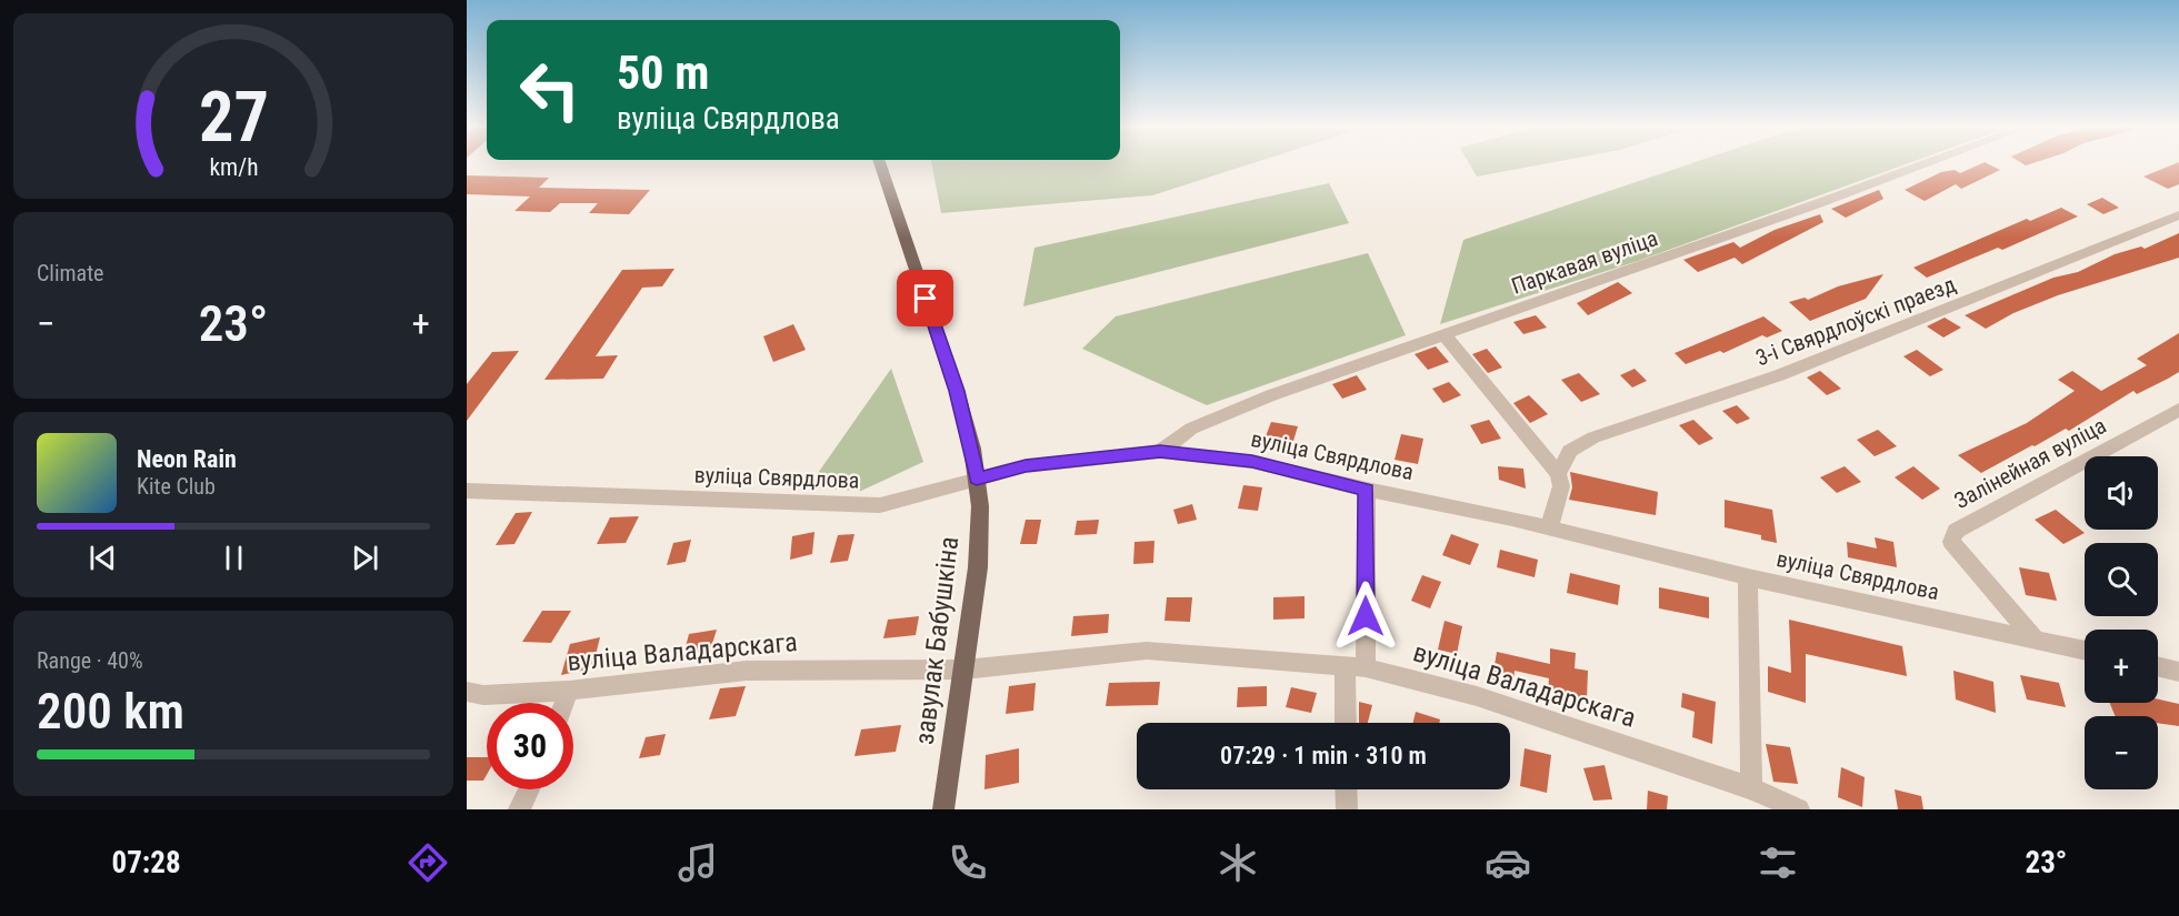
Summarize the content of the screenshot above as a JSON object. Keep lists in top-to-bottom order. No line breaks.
{"streets":{"main road":["завулак Бабушкіна"],"street":["Паркавая вуліца","3-і Свярдлоўскі праезд","вуліца Свярдлова","Залінейная вуліца","вуліца Валадарскага"]},"crossings":[["Паркавая вуліца","вуліца Свярдлова"],["вуліца Свярдлова","Залінейная вуліца"],["вуліца Свярдлова","завулак Бабушкіна"],["завулак Бабушкіна","вуліца Валадарскага"]],"page":{"turn":["50 m","вуліца Свярдлова"],"tile":["Climate",["Range · 40%","200 km"]],"heat":["−","23°","+"],"song":["Neon Rain","Kite Club"],"map_buttons":["+","−"],"limit":"30","trip":"07:29 · 1 min · 310 m","tabs":["07:28","23°"],"gauge":["27","km/h"]}}
